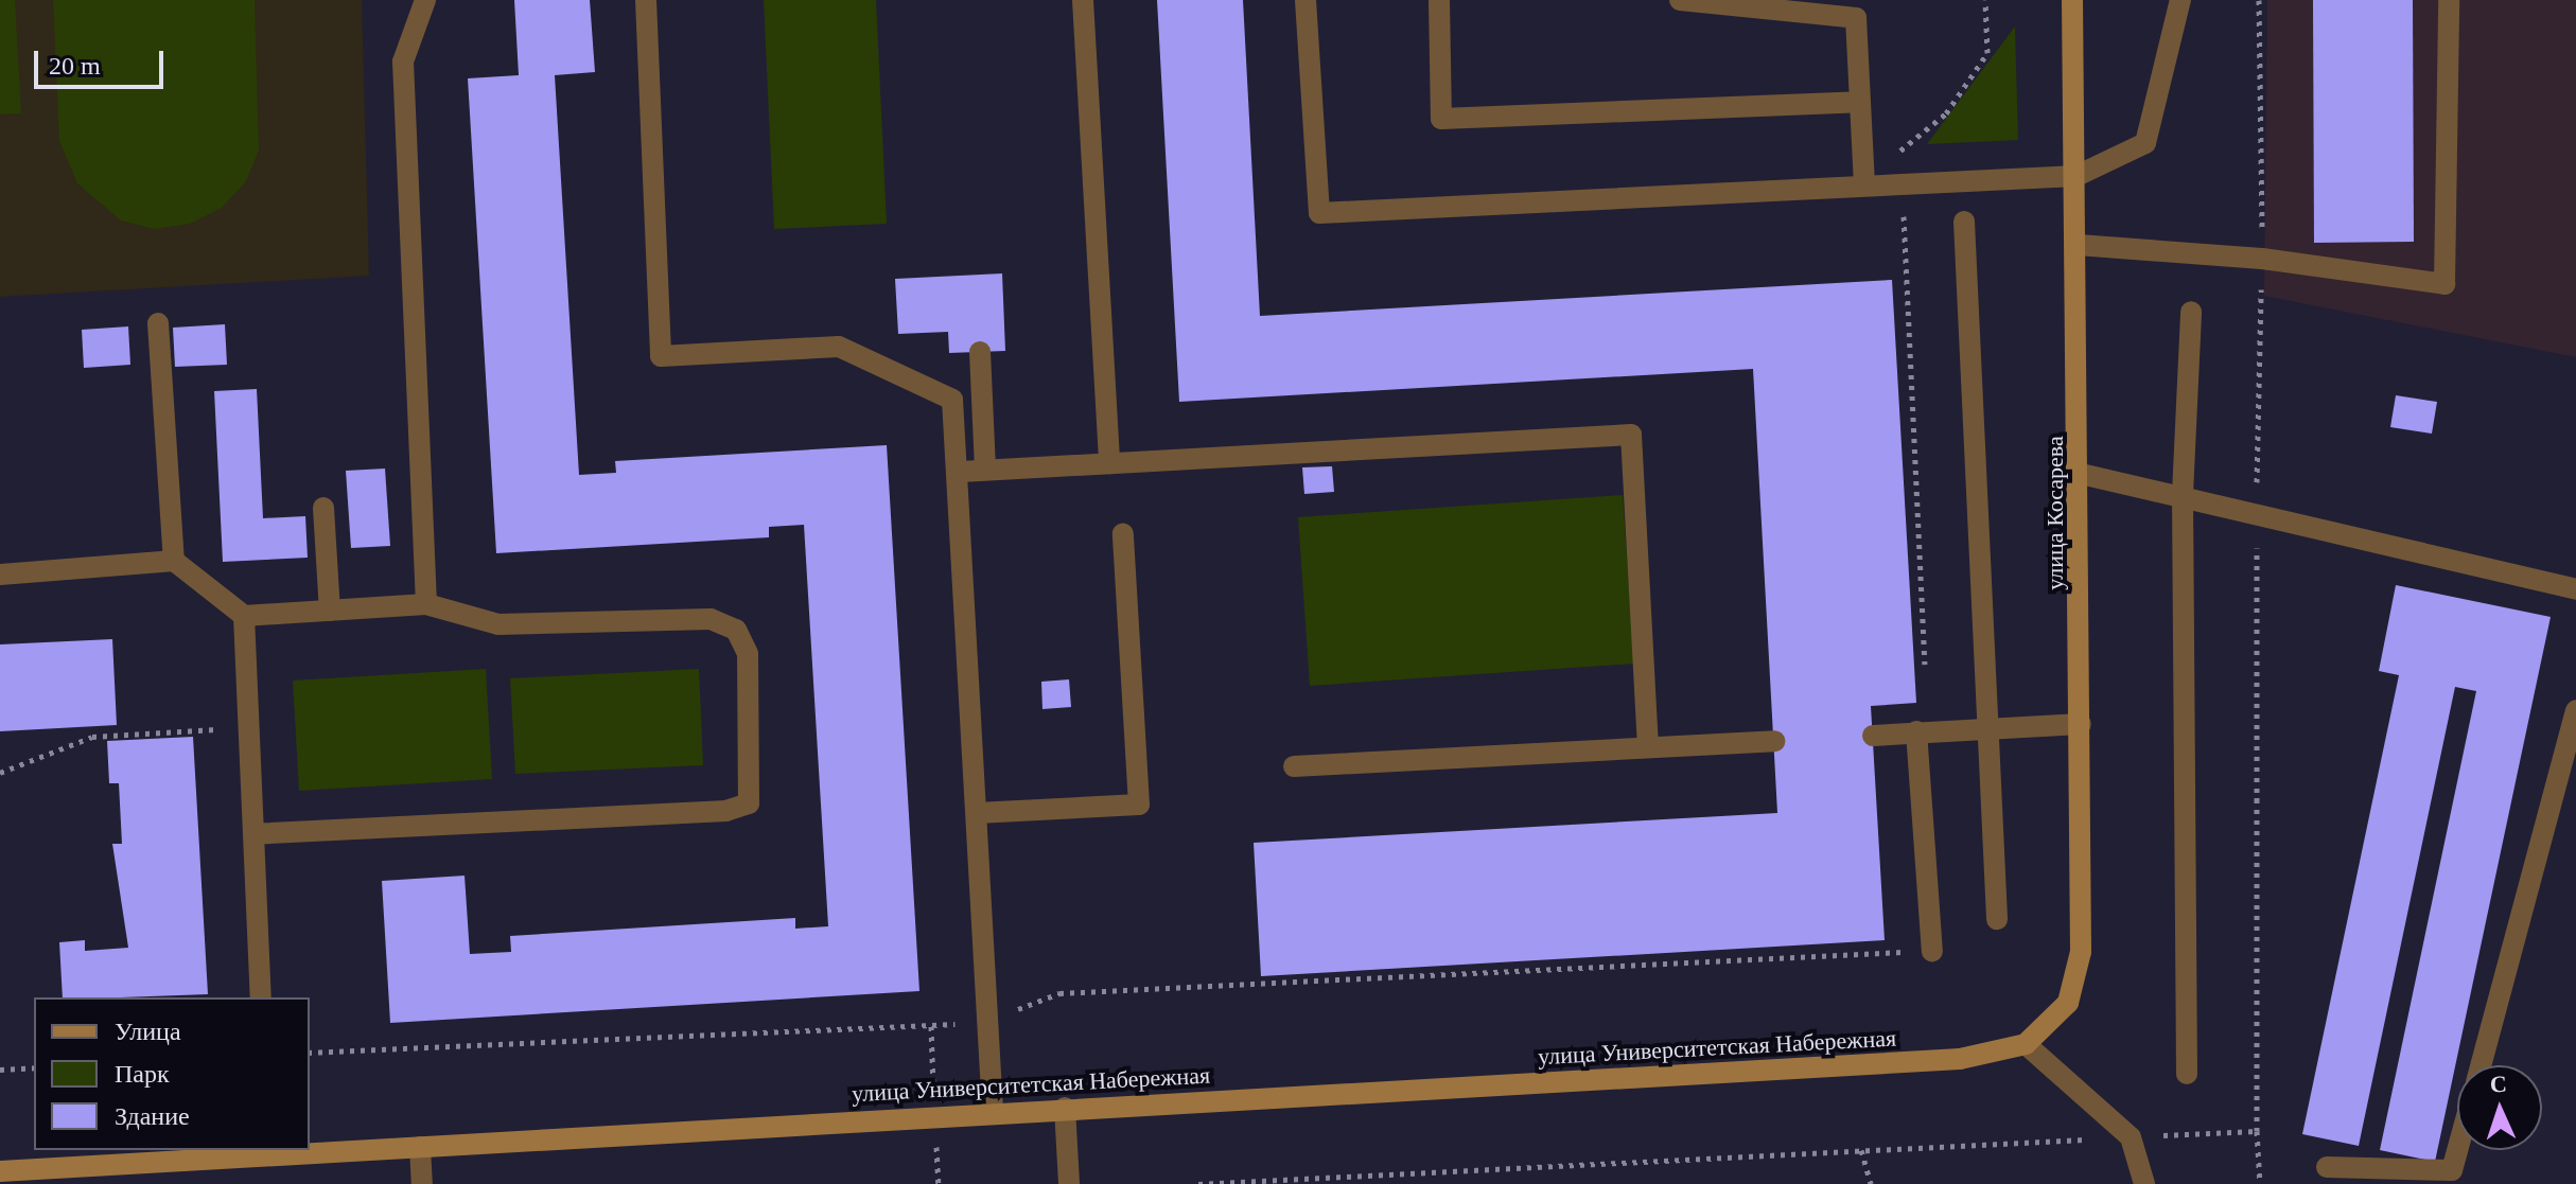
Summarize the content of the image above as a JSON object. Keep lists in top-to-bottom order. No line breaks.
{"streets":{"main road":["улица Косарева","улица Университетская Набережная"]},"crossings":[["улица Косарева","улица Университетская Набережная"]],"legend":["Улица","Парк","Здание"],"scale_bar":"20 m","north":"top"}
